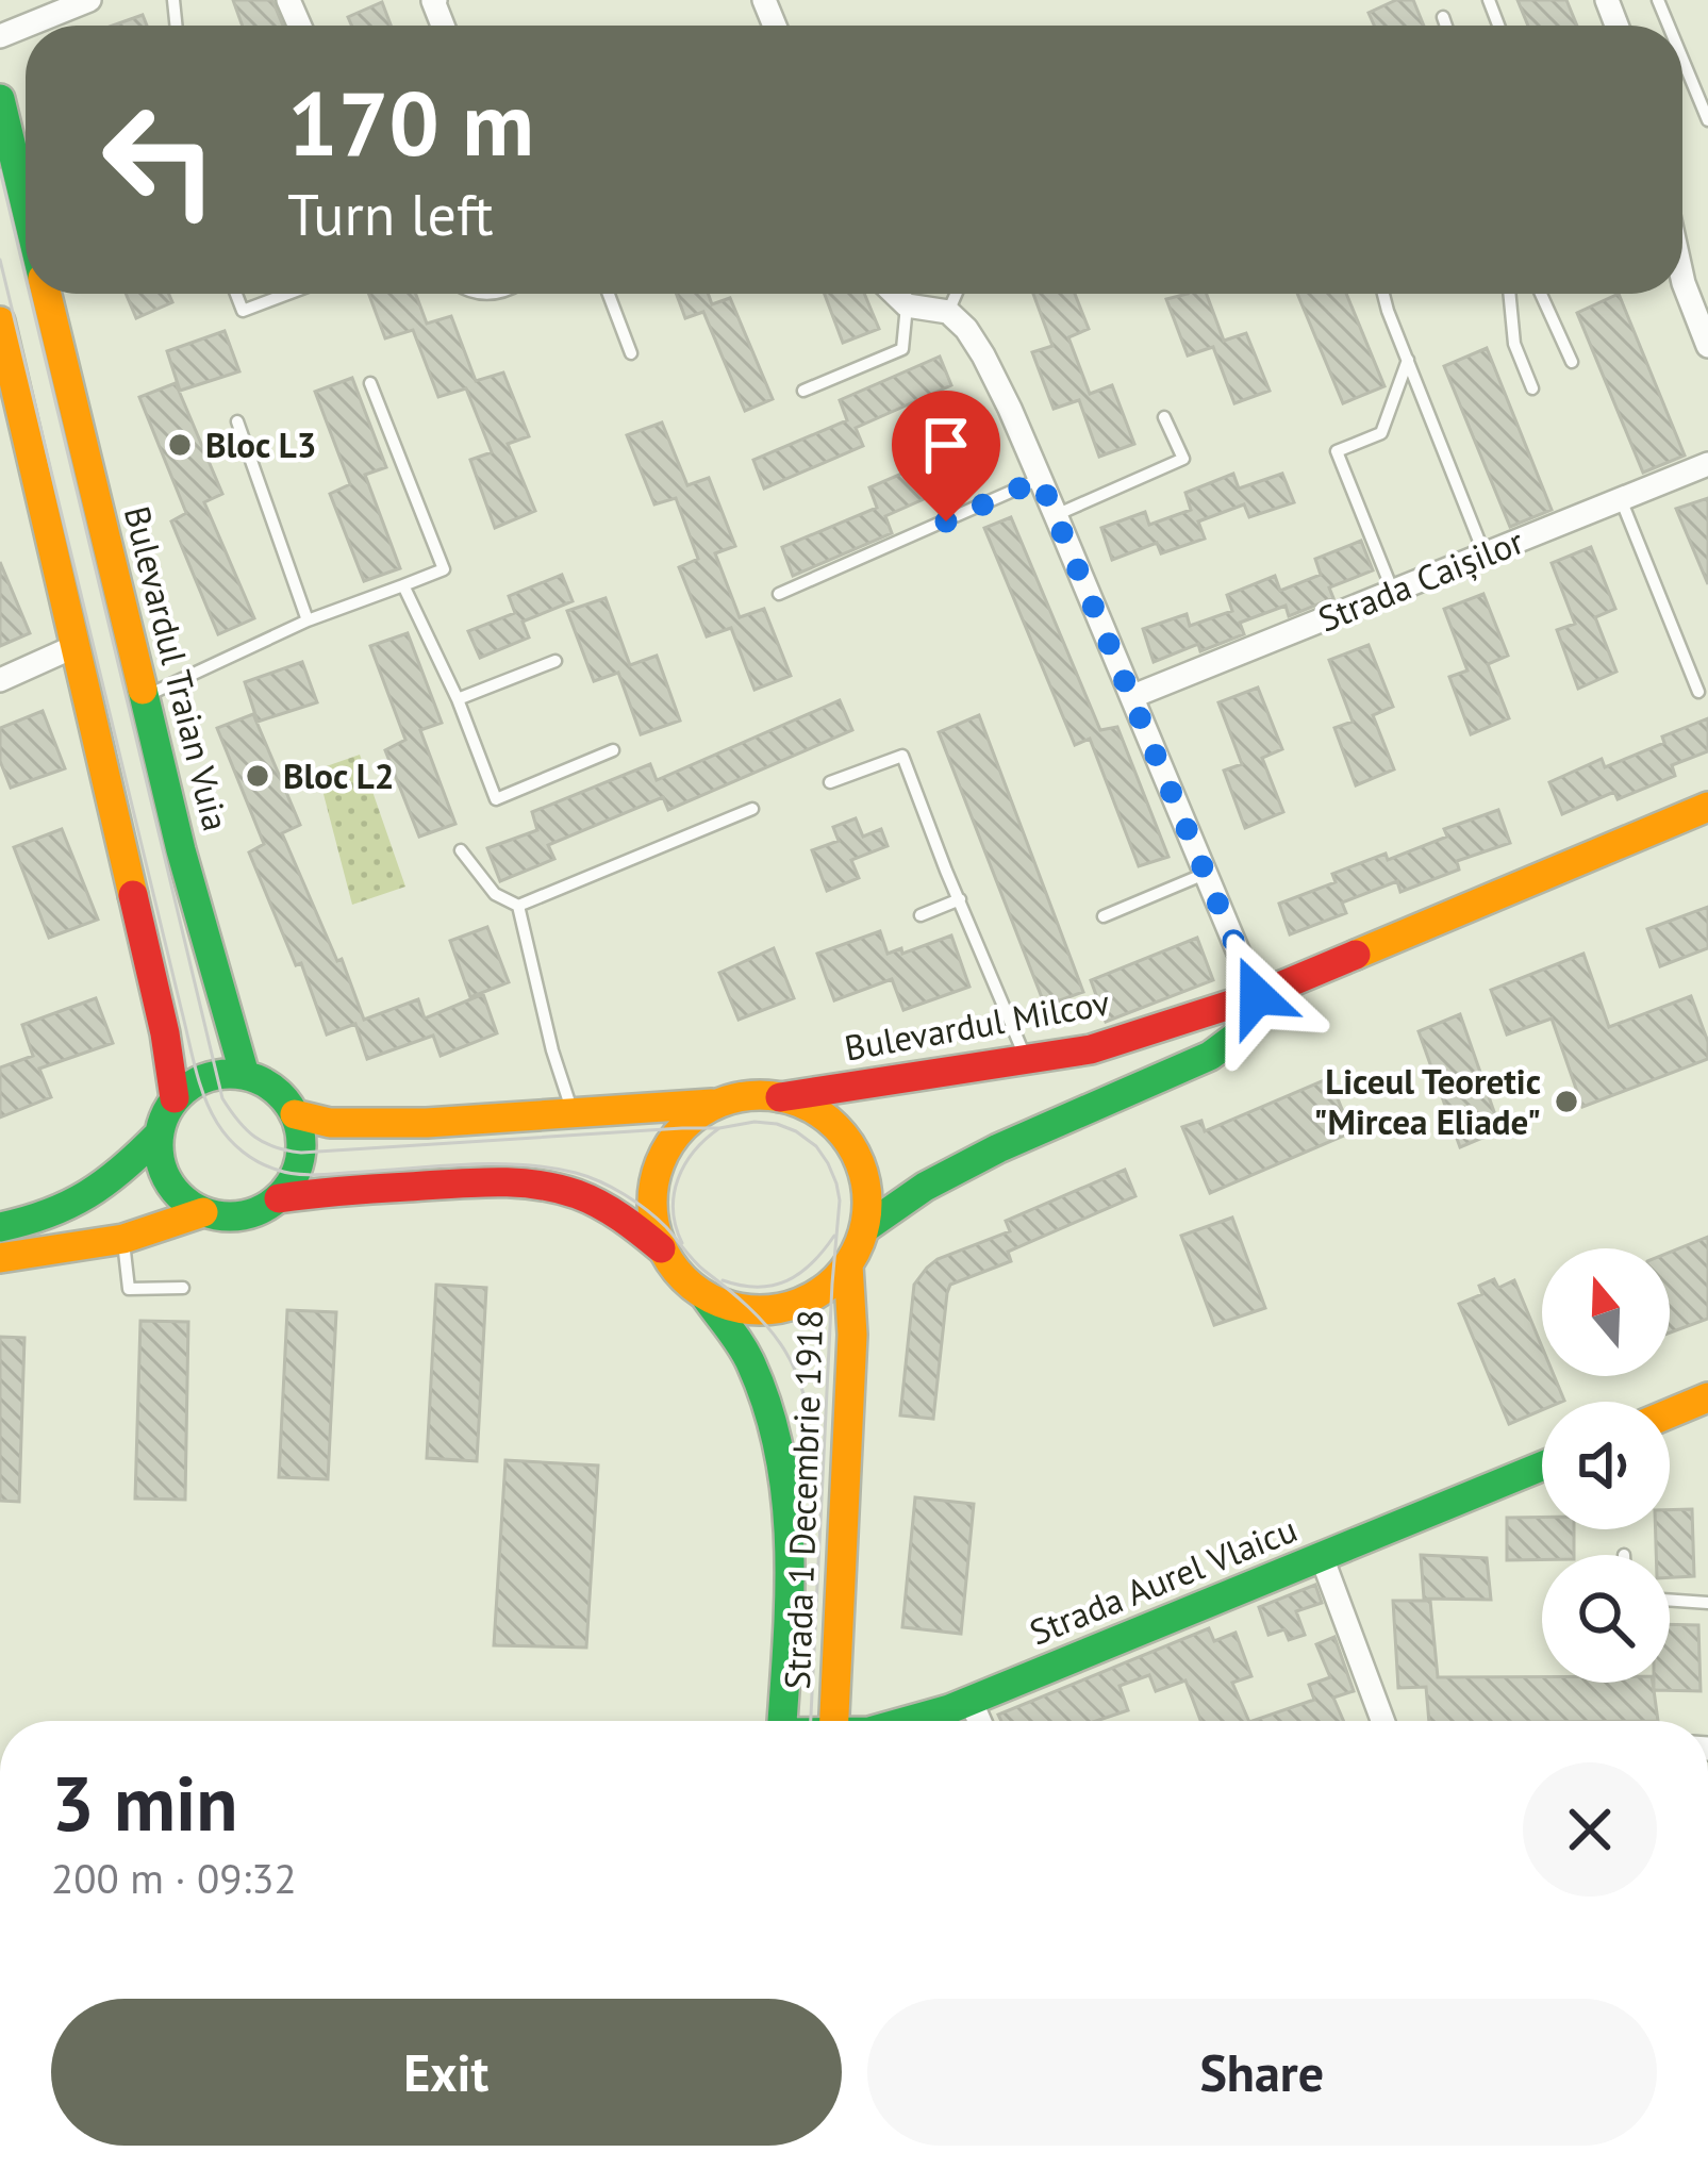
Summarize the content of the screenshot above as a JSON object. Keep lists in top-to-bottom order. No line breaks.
{"streets":{"main road":["Bulevardul Traian Vuia","Bulevardul Milcov","Strada 1 Decembrie 1918","Strada Aurel Vlaicu"],"street":["Strada Caișilor"]},"crossings":[["Bulevardul Milcov","Strada 1 Decembrie 1918"]],"places":["Bloc L3","Bloc L2","Liceul Teoretic \"Mircea Eliade\""],"north":"top","page":{"turn":["170 m","Turn left"],"heading":["3 min","200 m · 09:32"],"buttons":["Exit","Share"]}}
